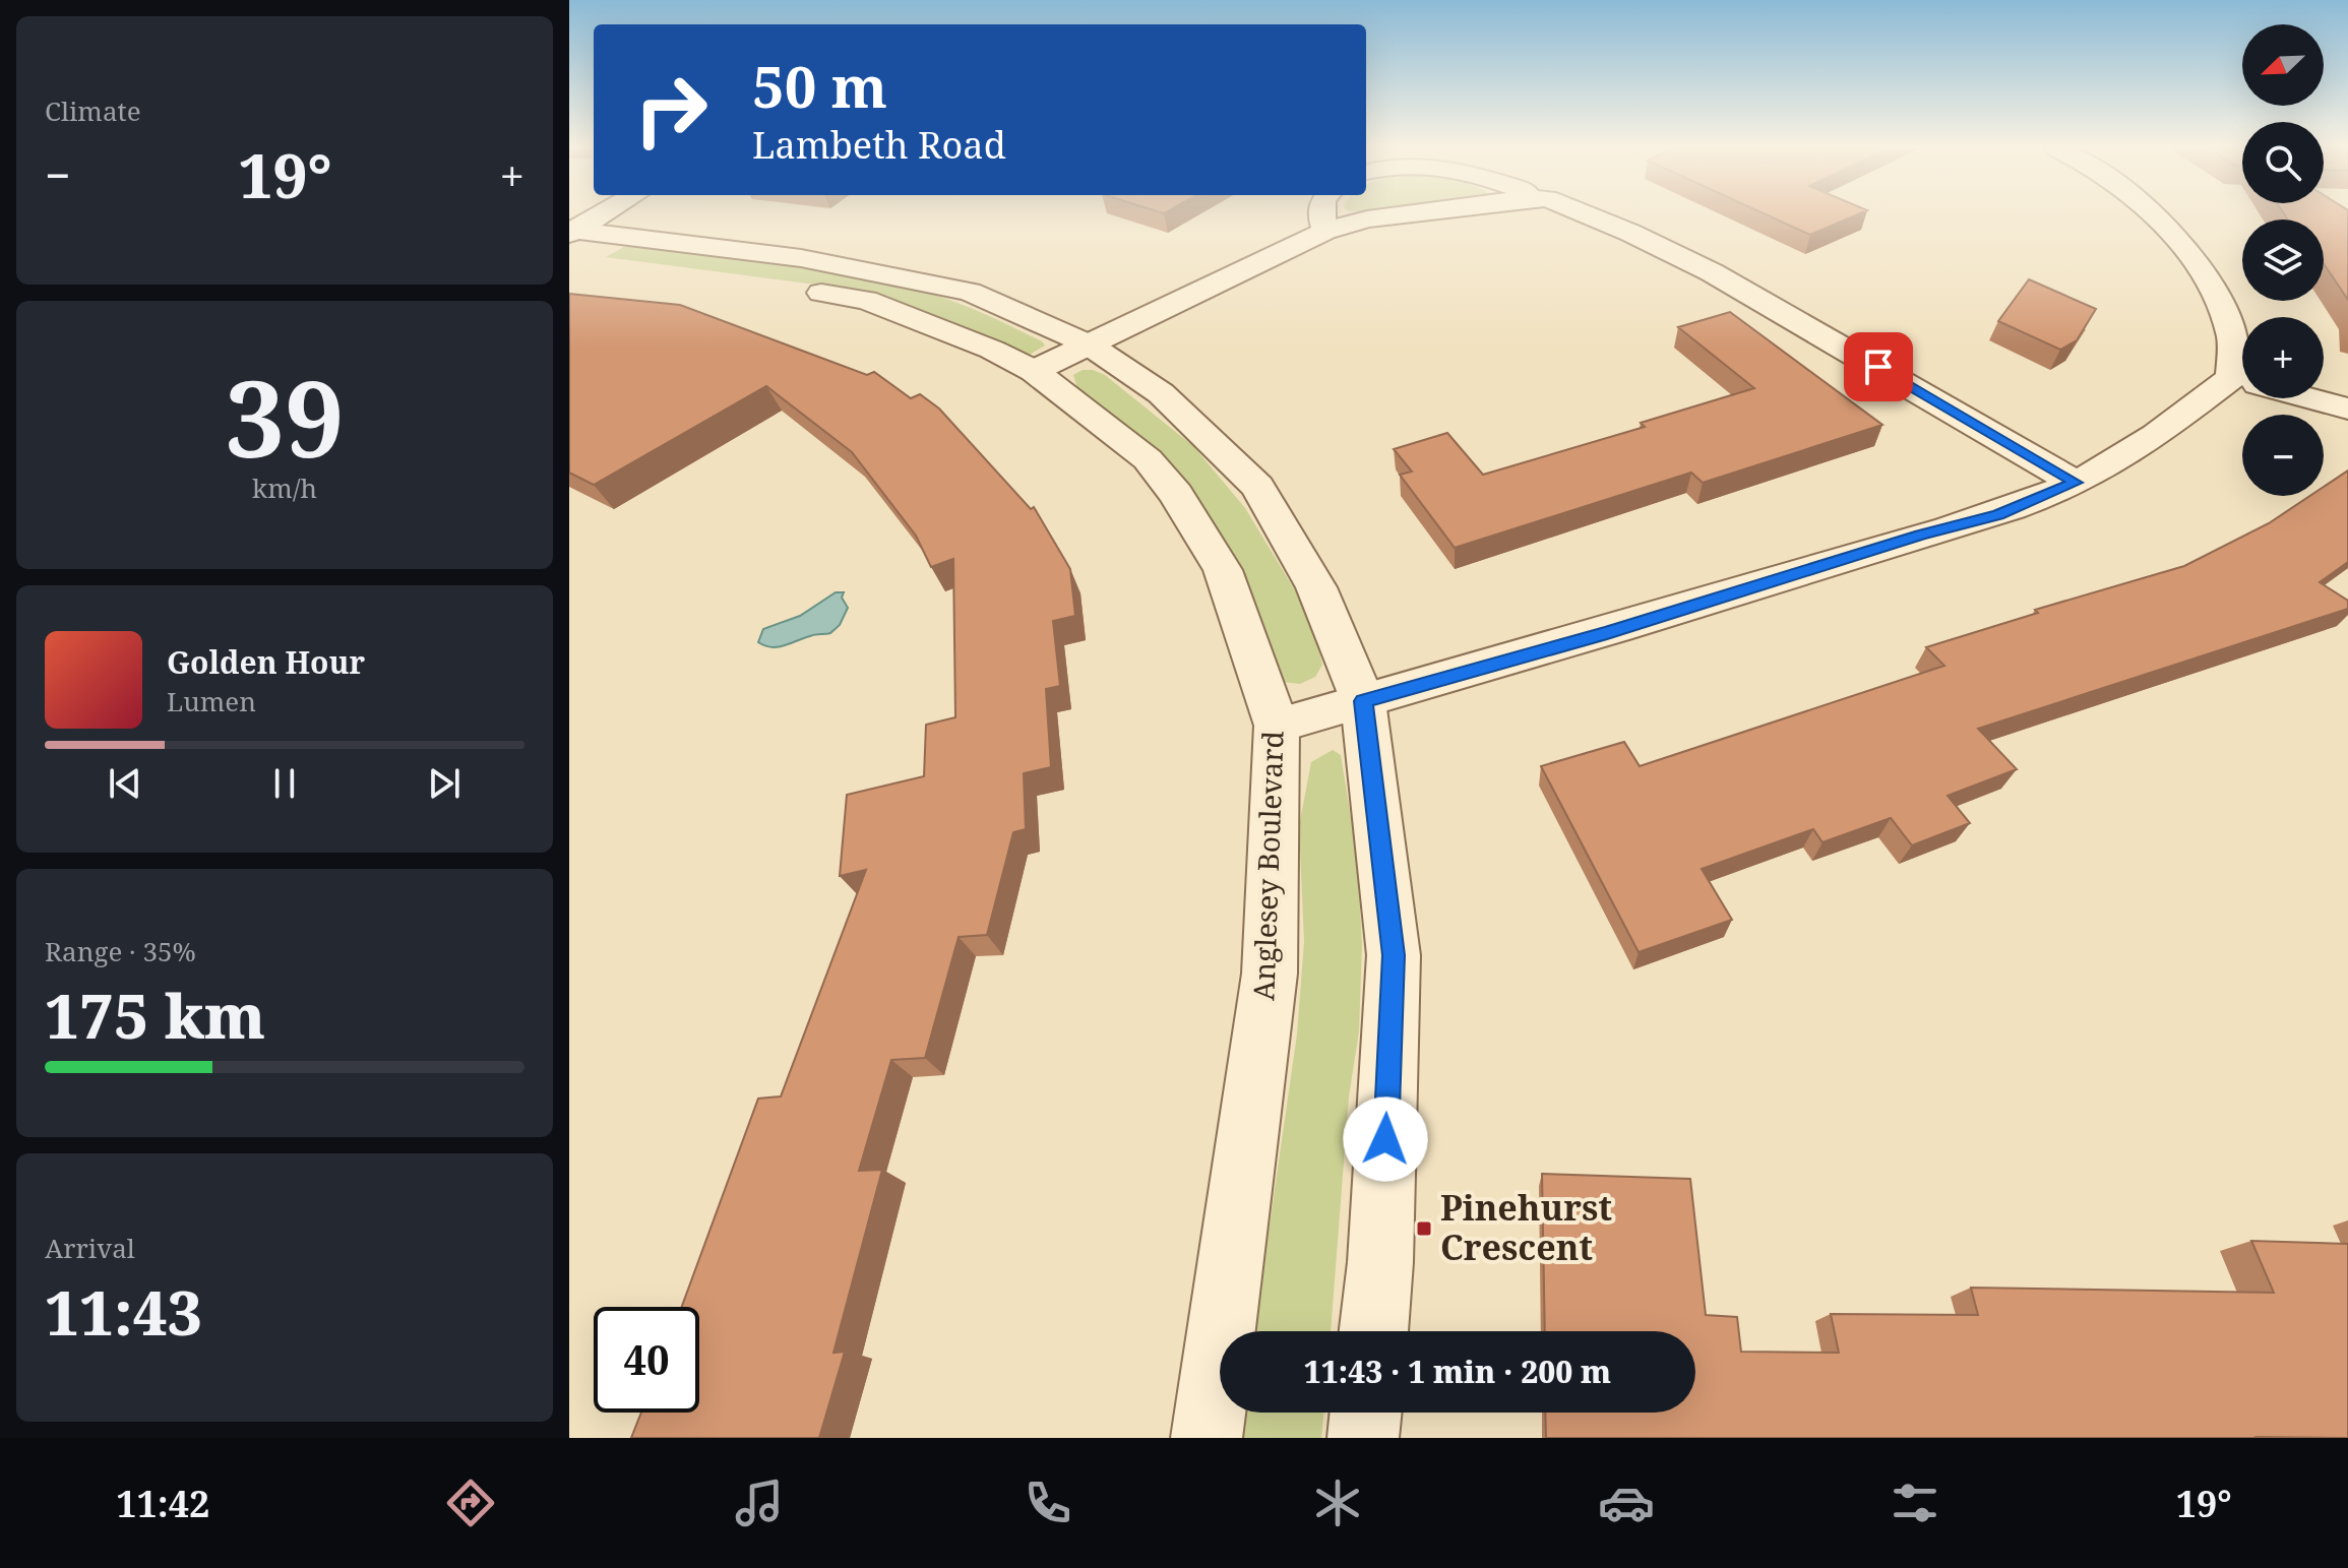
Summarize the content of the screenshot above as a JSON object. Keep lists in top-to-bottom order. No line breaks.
{"streets":{"street":["Anglesey Boulevard"]},"places":{"transit":["Pinehurst Crescent"]},"north":"bottom left","page":{"tile":["Climate",["39","km/h"],["Range · 35%","175 km"],["Arrival","11:43"]],"map_buttons":["+","−"],"turn":["50 m","Lambeth Road"],"heat":["−","19°","+"],"song":["Golden Hour","Lumen"],"limit":"40","trip":"11:43 · 1 min · 200 m","tabs":["11:42","19°"]}}
